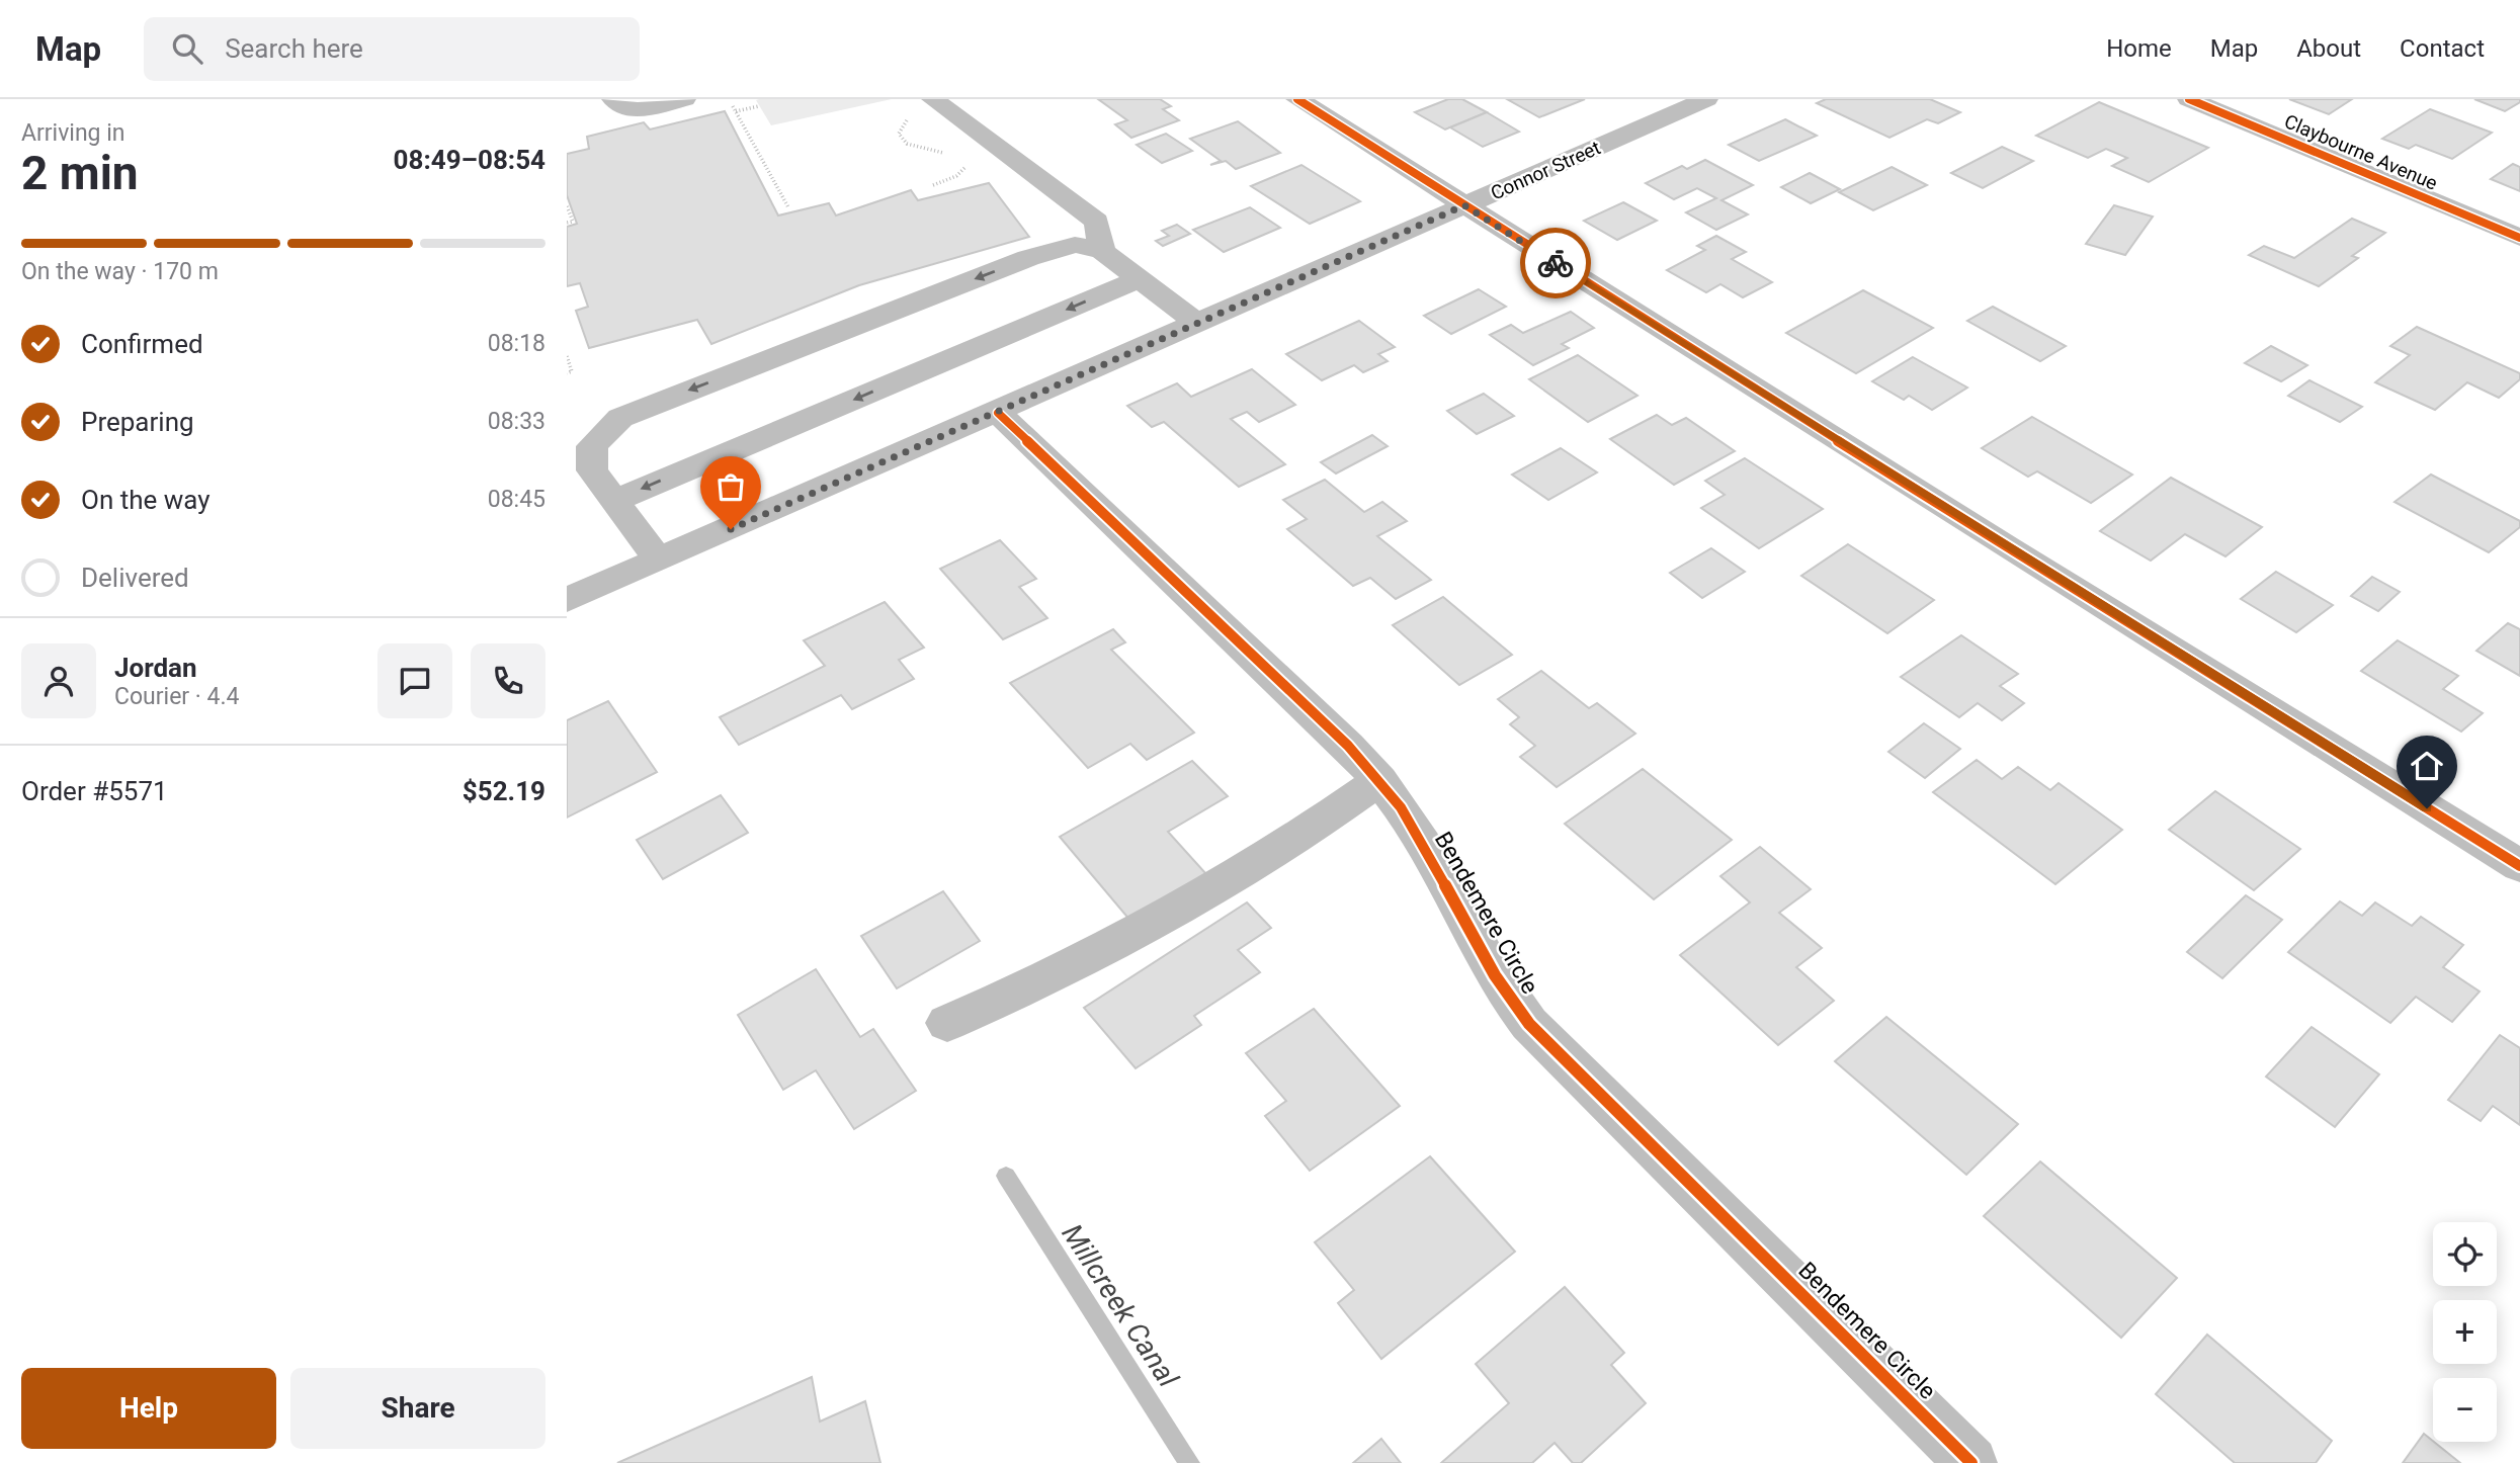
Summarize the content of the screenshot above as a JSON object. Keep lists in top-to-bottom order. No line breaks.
{"streets":{"street":["Claybourne Avenue","Connor Street","Bendemere Circle"]},"crossings":[["Connor Street","Bendemere Circle"]],"water":["Millcreek Canal"],"page":{"header":"Map","search":"Search here","nav":["Home","Map","About","Contact"],"heading":["2 min","Arriving in","08:49–08:54"],"panel":["Jordan","Courier · 4.4","Order #5571","$52.19"],"bar":"On the way · 170 m","list":[["Confirmed","08:18"],["Preparing","08:33"],["On the way","08:45"],"Delivered"],"map_buttons":["+","−"],"buttons":["Help","Share"]}}
